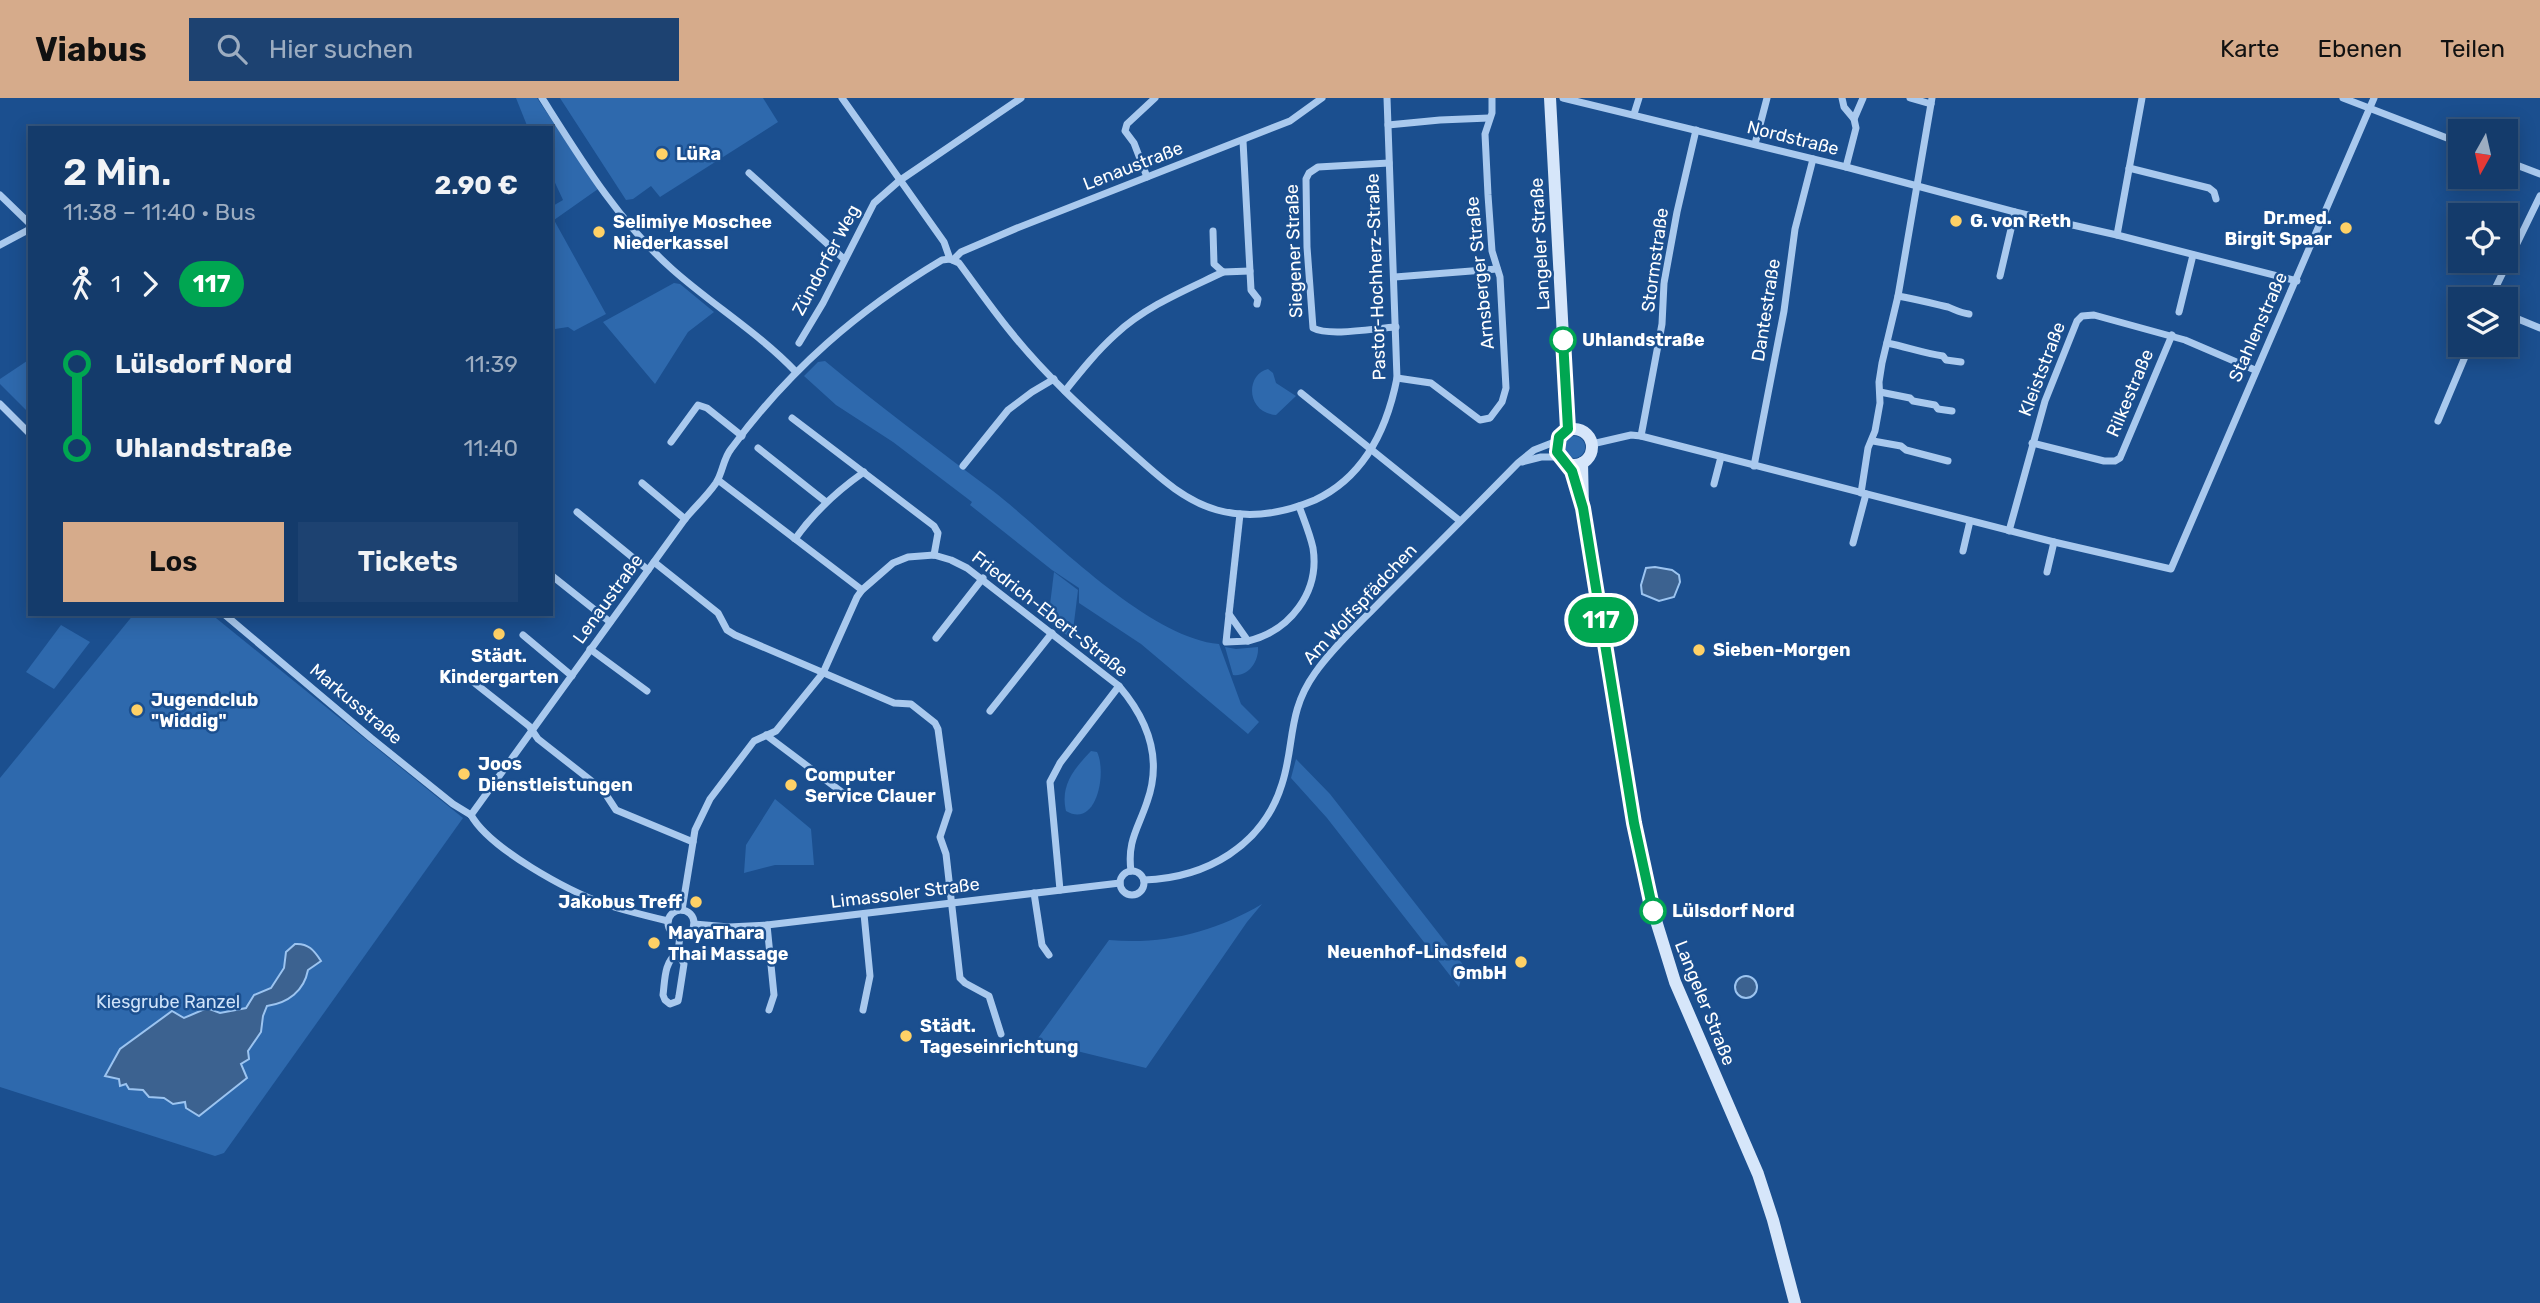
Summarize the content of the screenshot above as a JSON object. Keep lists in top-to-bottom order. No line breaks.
{"streets":{"street":["Nordstraße","Lenaustraße","Langeler Straße","Siegener Straße","Zündorfer Weg","Stormstraße","Arnsberger Straße","Pastor-Hochherz-Straße","Dantestraße","Stahlenstraße","Kleiststraße","Rilkestraße","Am Wolfspfädchen","Friedrich-Ebert-Straße","Markusstraße","Limassoler Straße"]},"crossings":[["Nordstraße","Stormstraße"],["Nordstraße","Dantestraße"],["Nordstraße","Stahlenstraße"],["Lenaustraße","Pastor-Hochherz-Straße"],["Lenaustraße","Markusstraße"],["Langeler Straße","Am Wolfspfädchen"],["Siegener Straße","Pastor-Hochherz-Straße"],["Zündorfer Weg","Pastor-Hochherz-Straße"],["Arnsberger Straße","Pastor-Hochherz-Straße"],["Stahlenstraße","Kleiststraße"],["Kleiststraße","Rilkestraße"],["Am Wolfspfädchen","Friedrich-Ebert-Straße"],["Am Wolfspfädchen","Limassoler Straße"],["Friedrich-Ebert-Straße","Limassoler Straße"]],"parks":["Kiesgrube Ranzel"],"places":["LüRa","G. von Reth","Dr.med. Birgit Spaar","Selimiye Moschee Niederkassel","Uhlandstraße","Städt. Kindergarten","Sieben-Morgen","Jugendclub \"Widdig\"","Joos Dienstleistungen","Computer Service Clauer","Jakobus Treff","Lülsdorf Nord","MayaThara Thai Massage","Neuenhof-Lindsfeld GmbH","Städt. Tageseinrichtung"],"lines":["bus line 117"],"north":"bottom","page":{"header":"Viabus","search":"Hier suchen","nav":["Karte","Ebenen","Teilen"],"on_map":"117","heading":["2 Min.","11:38 – 11:40 · Bus","2.90 €"],"legs":["1","117"],"list":[{"name":"Lülsdorf Nord","value":"11:39"},{"name":"Uhlandstraße","value":"11:40"}],"buttons":["Los","Tickets"]}}
